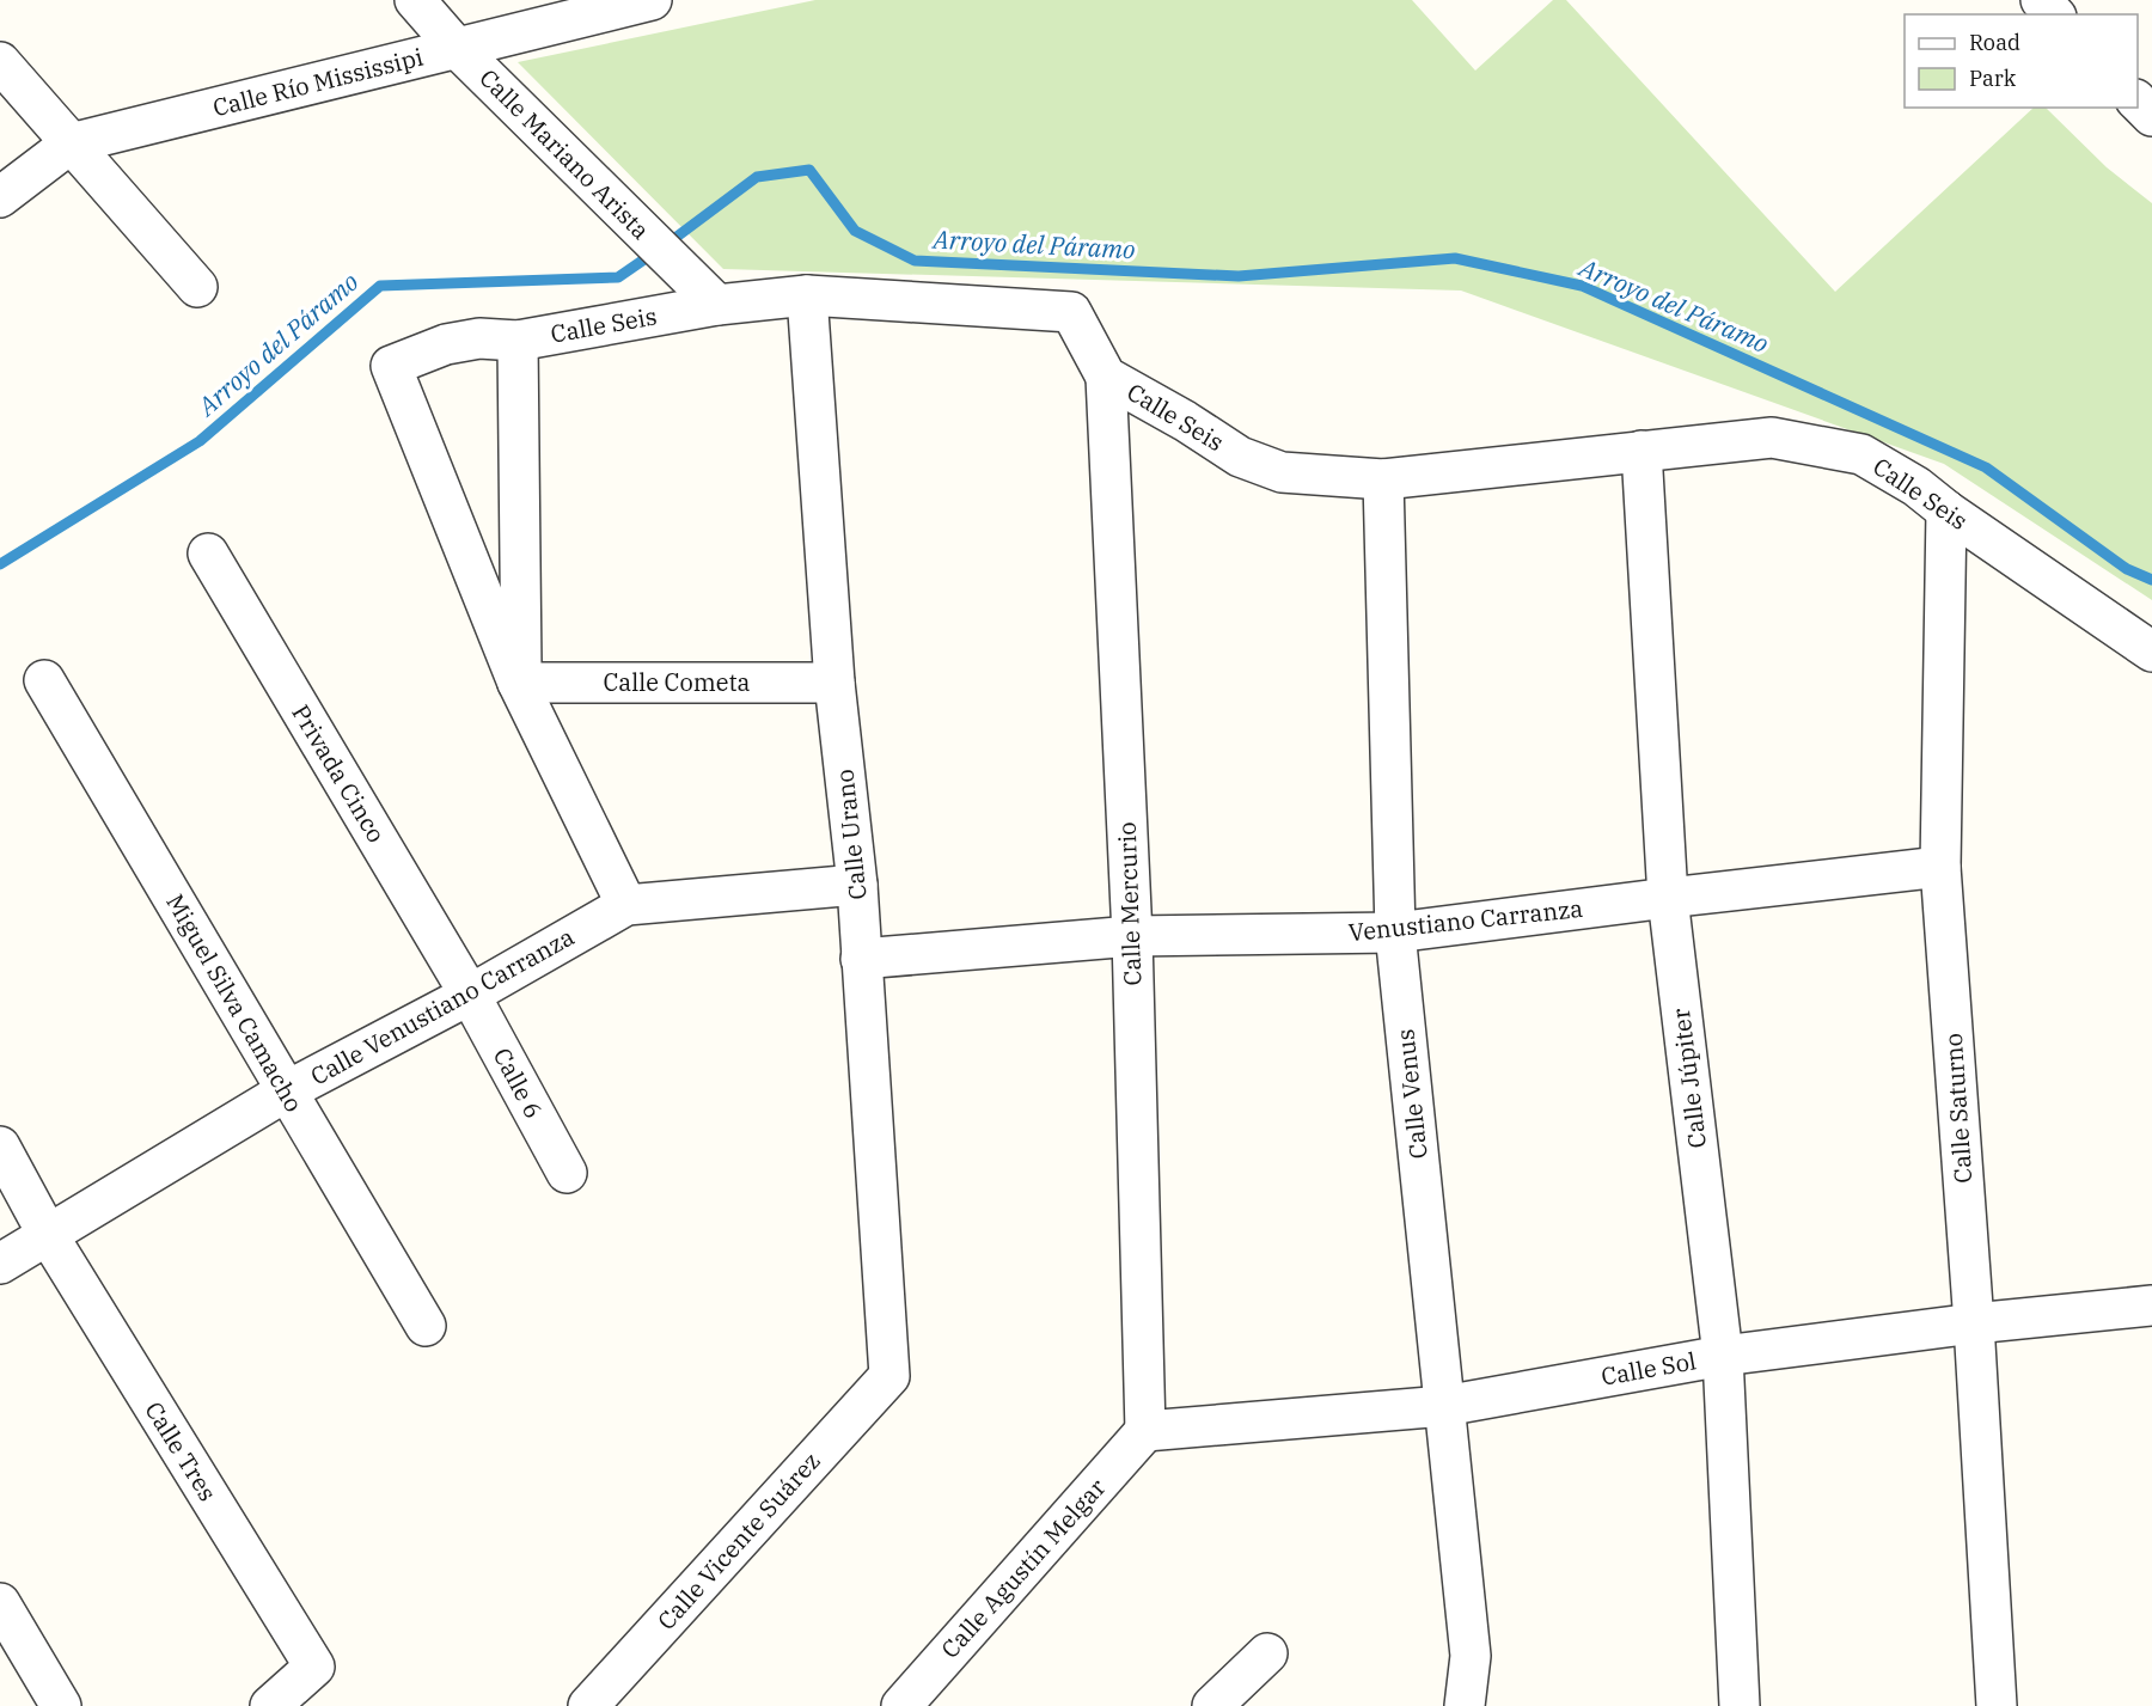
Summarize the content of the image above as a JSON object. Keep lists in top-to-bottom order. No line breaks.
{"streets":{"street":["Calle Río Mississipi","Calle Mariano Arista","Calle Seis","Calle Cometa","Privada Cinco","Calle Urano","Calle Mercurio","Venustiano Carranza","Miguel Silva Camacho","Calle Venustiano Carranza","Calle Júpiter","Calle 6","Calle Venus","Calle Saturno","Calle Sol","Calle Tres","Calle Vicente Suárez","Calle Agustín Melgar"]},"crossings":[["Calle Río Mississipi","Calle Mariano Arista"],["Calle Mariano Arista","Calle Seis"],["Calle Seis","Calle Cometa"],["Calle Seis","Calle Urano"],["Calle Seis","Calle Mercurio"],["Calle Seis","Calle Venustiano Carranza"],["Calle Seis","Calle Júpiter"],["Calle Seis","Calle Venus"],["Calle Seis","Calle Saturno"],["Calle Cometa","Calle Urano"],["Privada Cinco","Calle Venustiano Carranza"],["Privada Cinco","Calle 6"],["Calle Urano","Venustiano Carranza"],["Calle Urano","Calle Vicente Suárez"],["Calle Mercurio","Venustiano Carranza"],["Calle Mercurio","Calle Sol"],["Calle Mercurio","Calle Agustín Melgar"],["Venustiano Carranza","Calle Júpiter"],["Venustiano Carranza","Calle Venus"],["Venustiano Carranza","Calle Saturno"],["Miguel Silva Camacho","Calle Venustiano Carranza"],["Calle Venustiano Carranza","Calle 6"],["Calle Venustiano Carranza","Calle Tres"],["Calle Júpiter","Calle Sol"],["Calle Venus","Calle Sol"],["Calle Saturno","Calle Sol"],["Calle Sol","Calle Agustín Melgar"]],"water":["Arroyo del Páramo"],"legend":["Road","Park"]}
